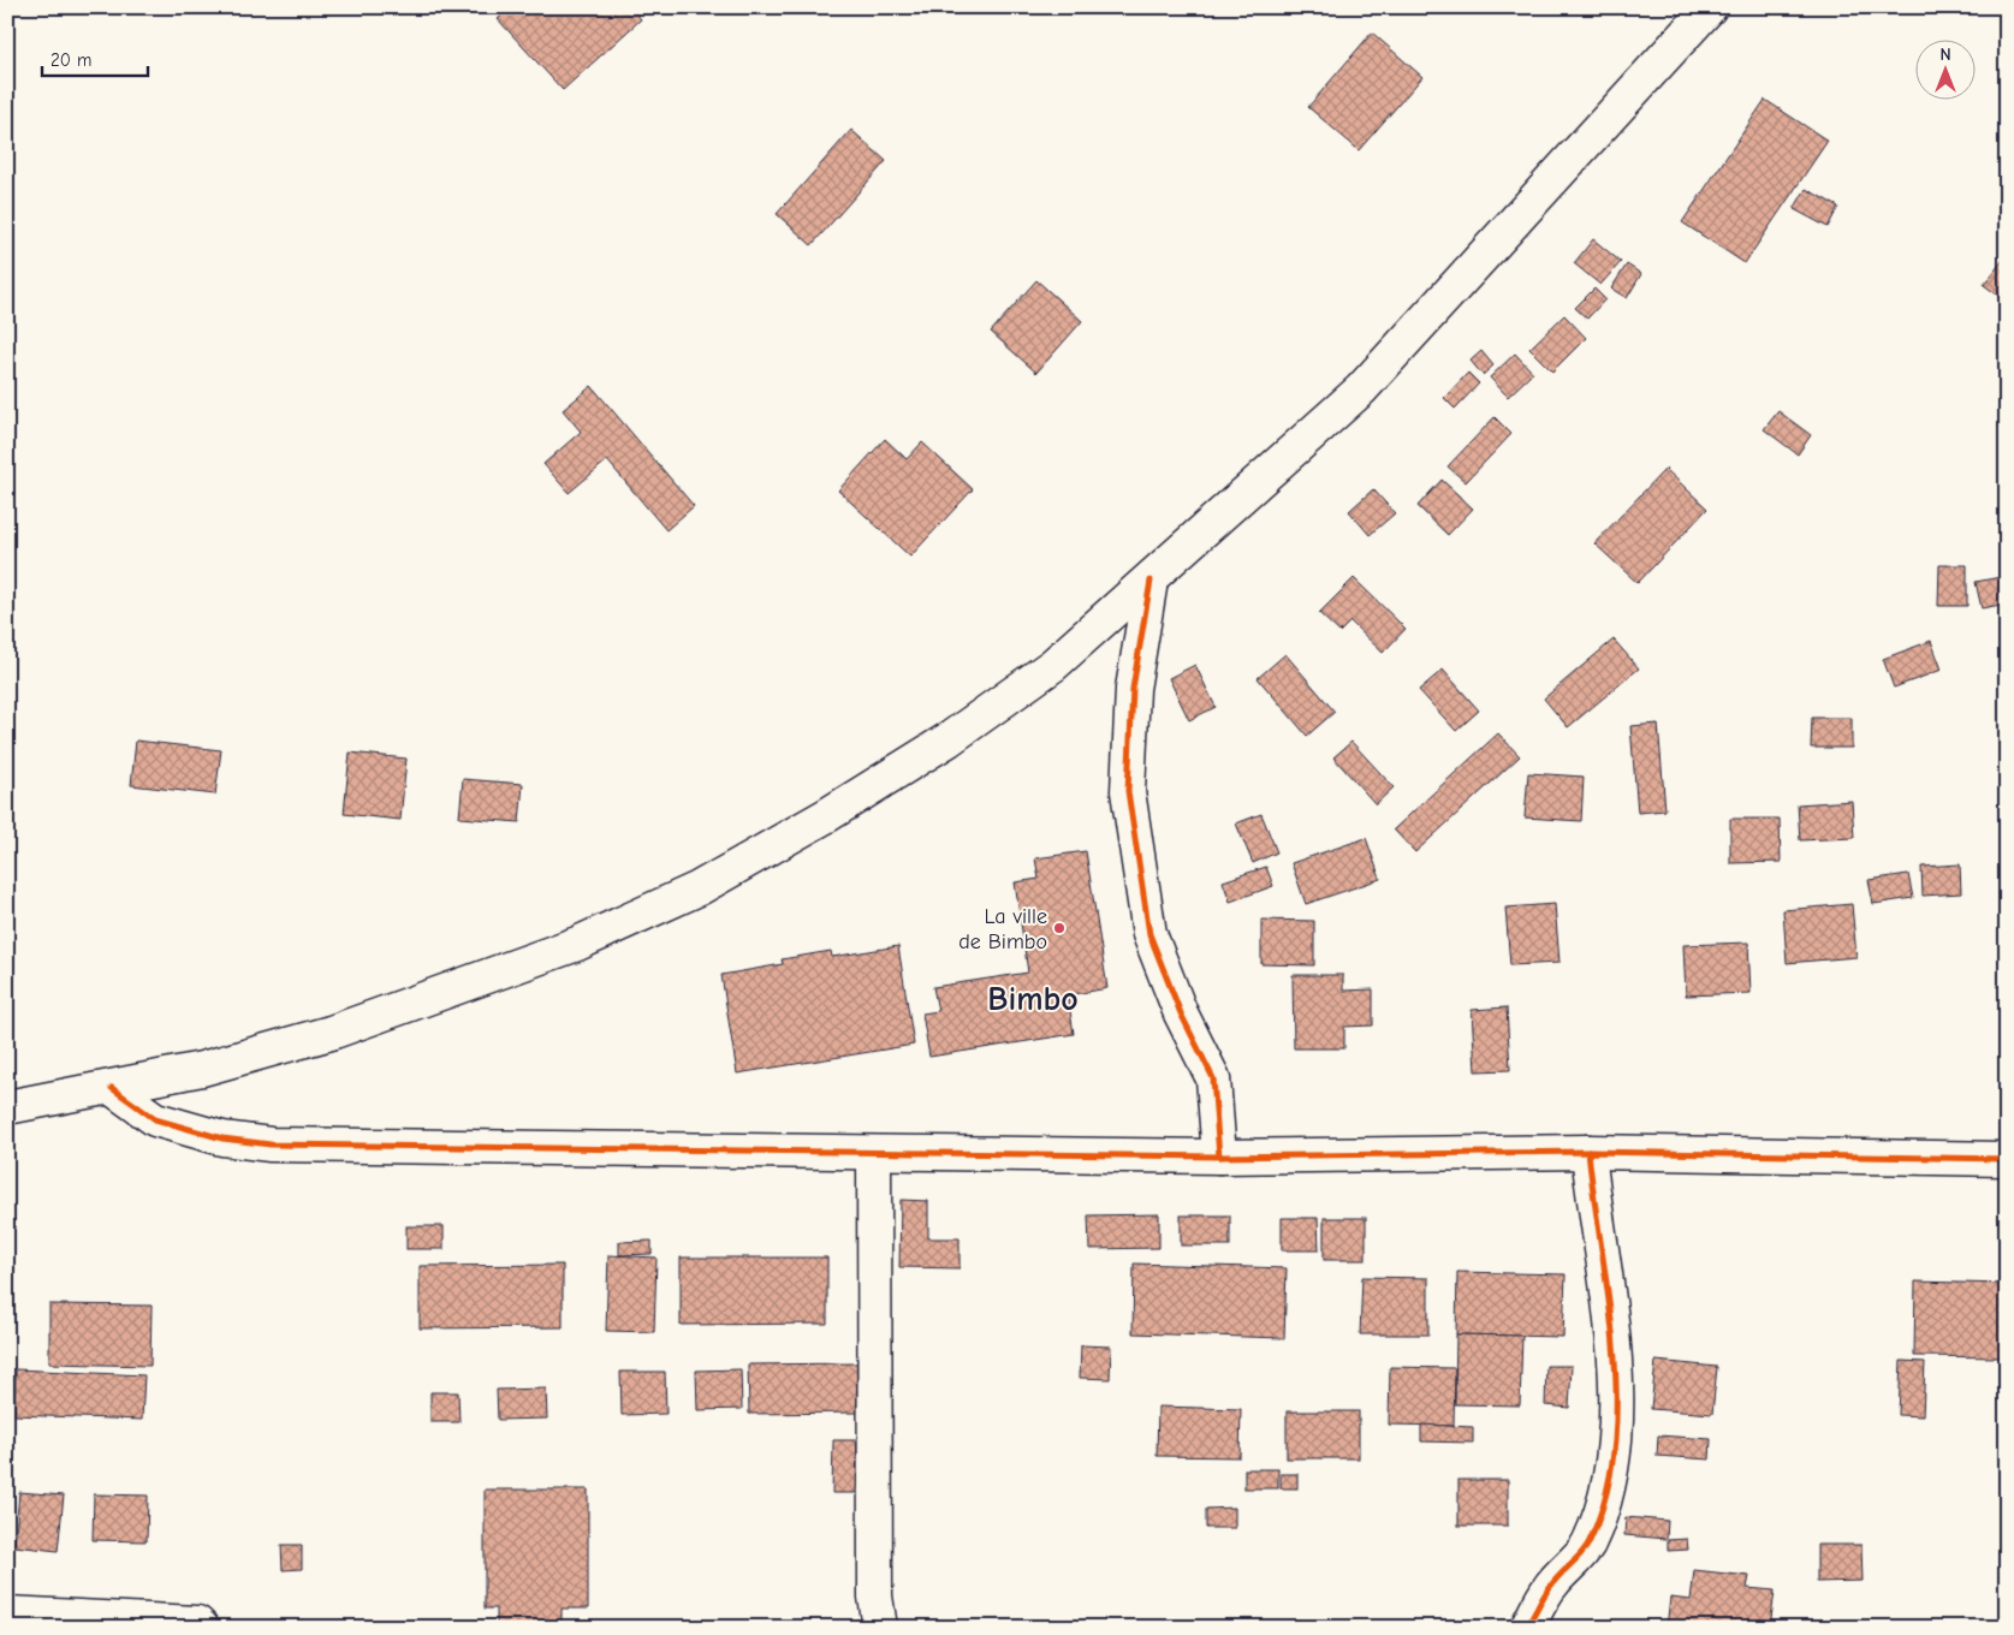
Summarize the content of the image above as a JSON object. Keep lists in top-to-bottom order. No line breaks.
{"districts":["Bimbo"],"places":["La ville de Bimbo"],"scale_bar":"20 m","north":"top"}
